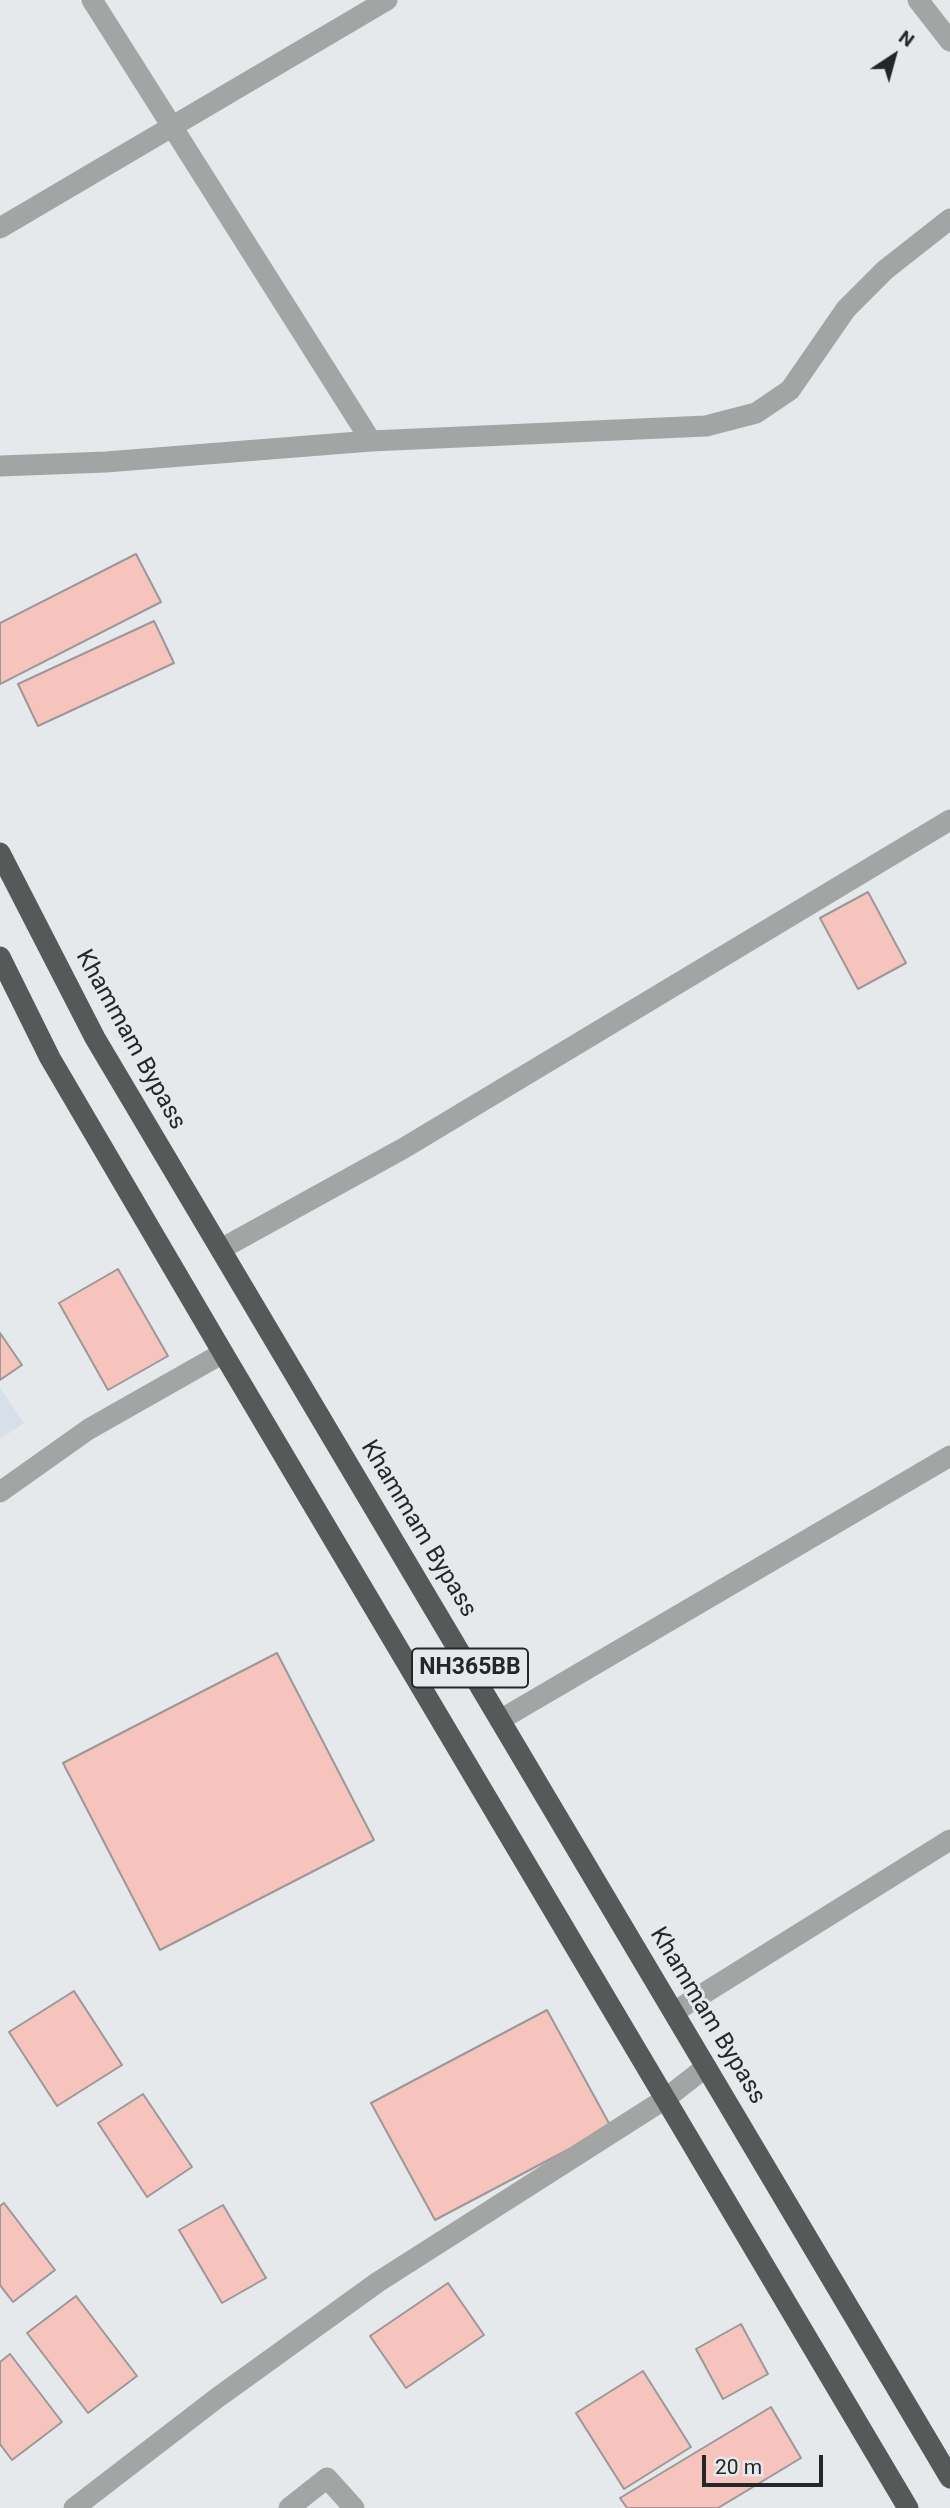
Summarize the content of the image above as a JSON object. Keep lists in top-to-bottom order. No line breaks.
{"streets":{"highway":["Khammam Bypass","NH365BB"]},"scale_bar":"20 m","north":"top right"}
